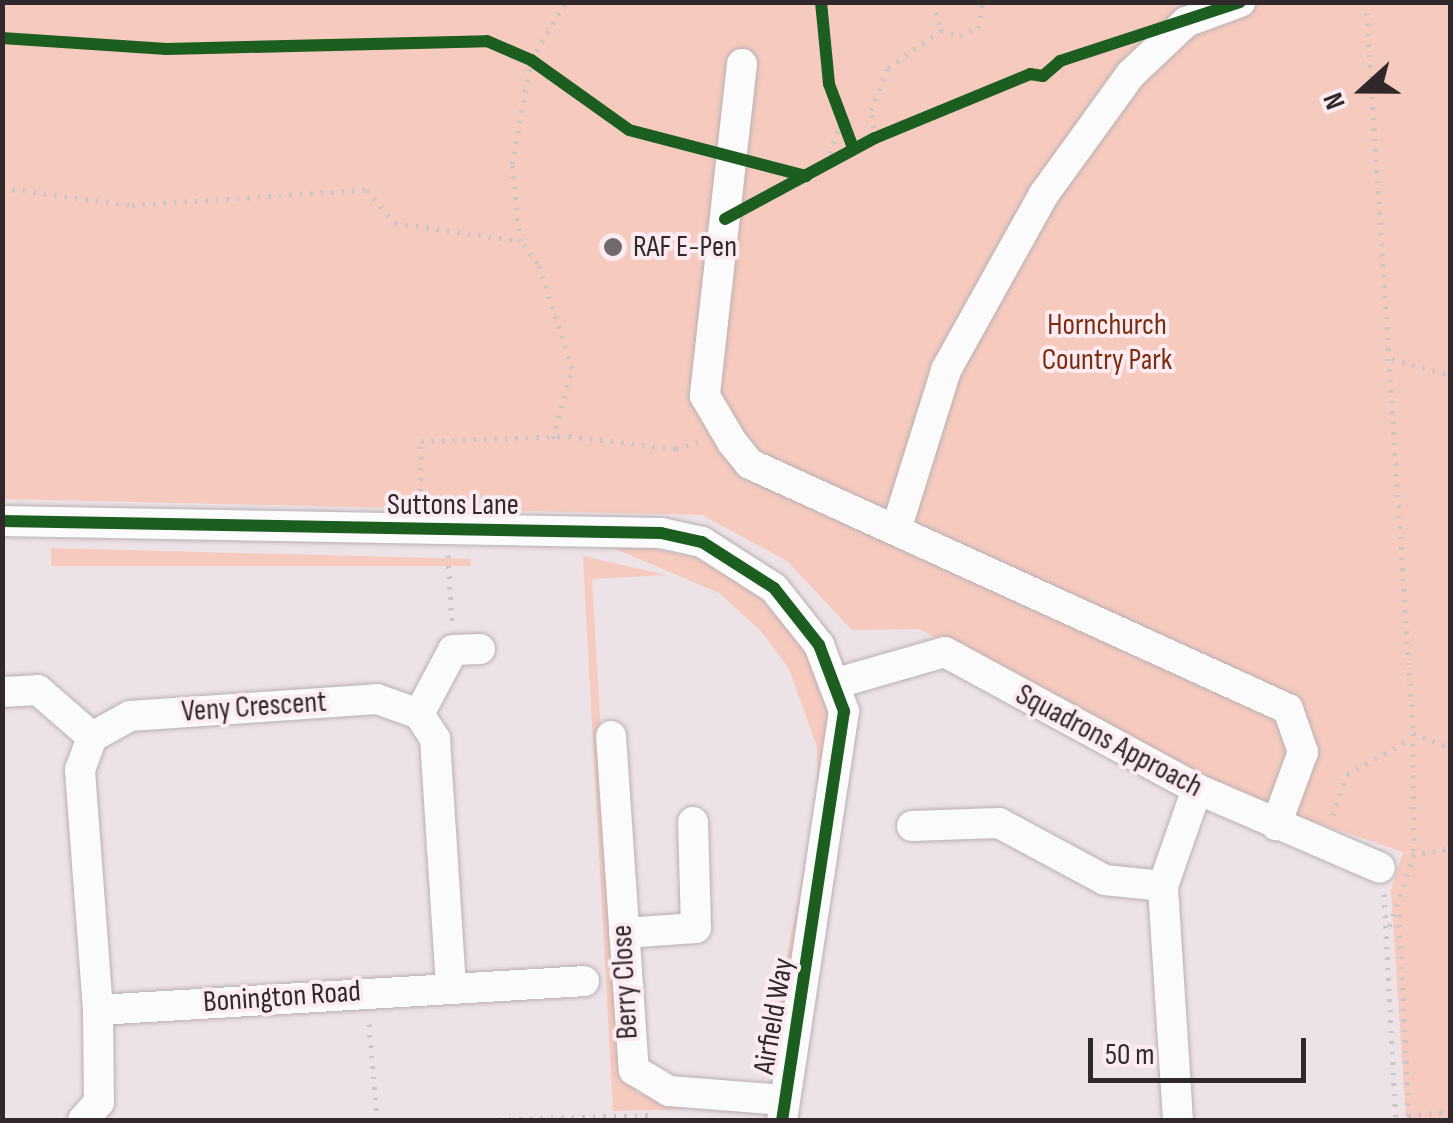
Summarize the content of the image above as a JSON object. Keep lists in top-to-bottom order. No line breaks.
{"streets":{"street":["Suttons Lane","Veny Crescent","Squadrons Approach","Berry Close","Bonington Road","Airfield Way"]},"crossings":[["Suttons Lane","Squadrons Approach"],["Suttons Lane","Airfield Way"],["Squadrons Approach","Airfield Way"],["Berry Close","Airfield Way"]],"parks":["Hornchurch Country Park"],"places":["RAF E-Pen"],"scale_bar":"50 m","north":"left"}
